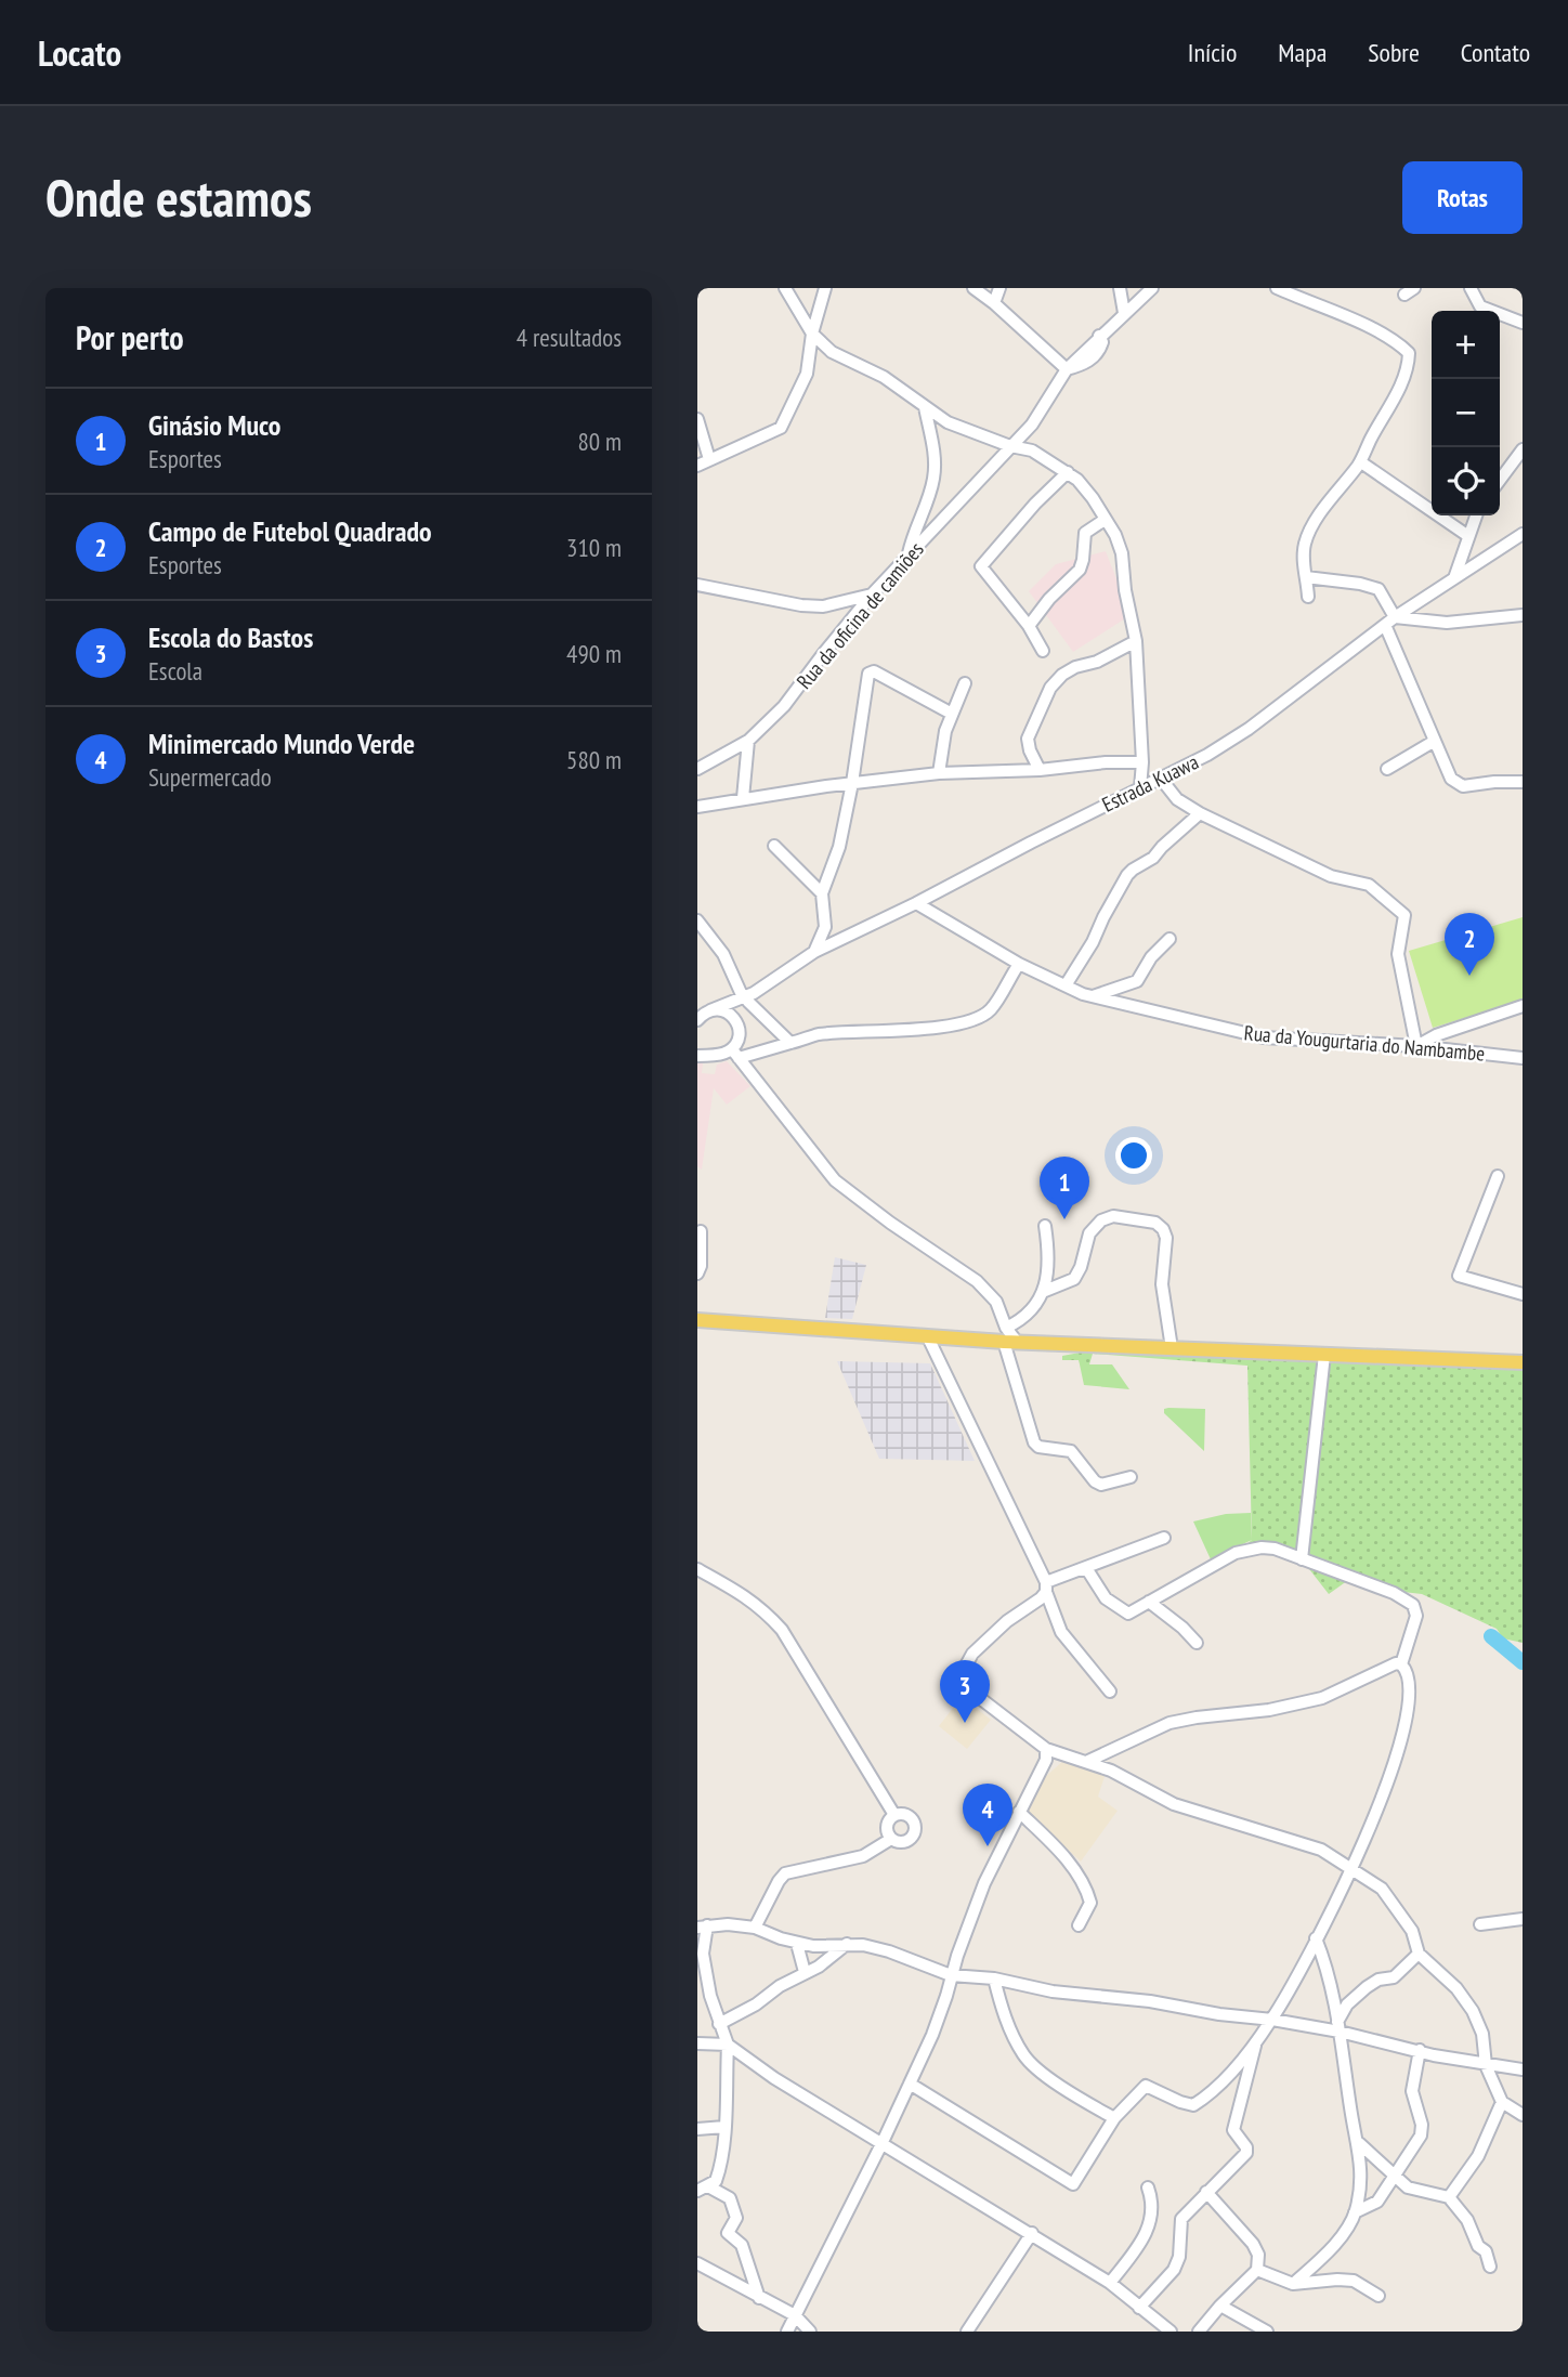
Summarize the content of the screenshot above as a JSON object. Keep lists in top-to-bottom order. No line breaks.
{"streets":{"street":["Rua da oficina de camiões","Estrada Kuawa","Rua da Yougurtaria do Nambambe"]},"crossings":[["Estrada Kuawa","Rua da Yougurtaria do Nambambe"]],"page":{"header":"Locato","nav":["Início","Mapa","Sobre","Contato"],"buttons":"Rotas","title":"Onde estamos","heading":["Por perto","4 resultados"],"map_buttons":["+","−"],"list":[{"mark":"1","name":"Ginásio Muco","note":"Esportes","value":"80 m"},{"mark":"2","name":"Campo de Futebol Quadrado","note":"Esportes","value":"310 m"},{"mark":"3","name":"Escola do Bastos","note":"Escola","value":"490 m"},{"mark":"4","name":"Minimercado Mundo Verde","note":"Supermercado","value":"580 m"}],"pins":["2","1","3","4"]}}
